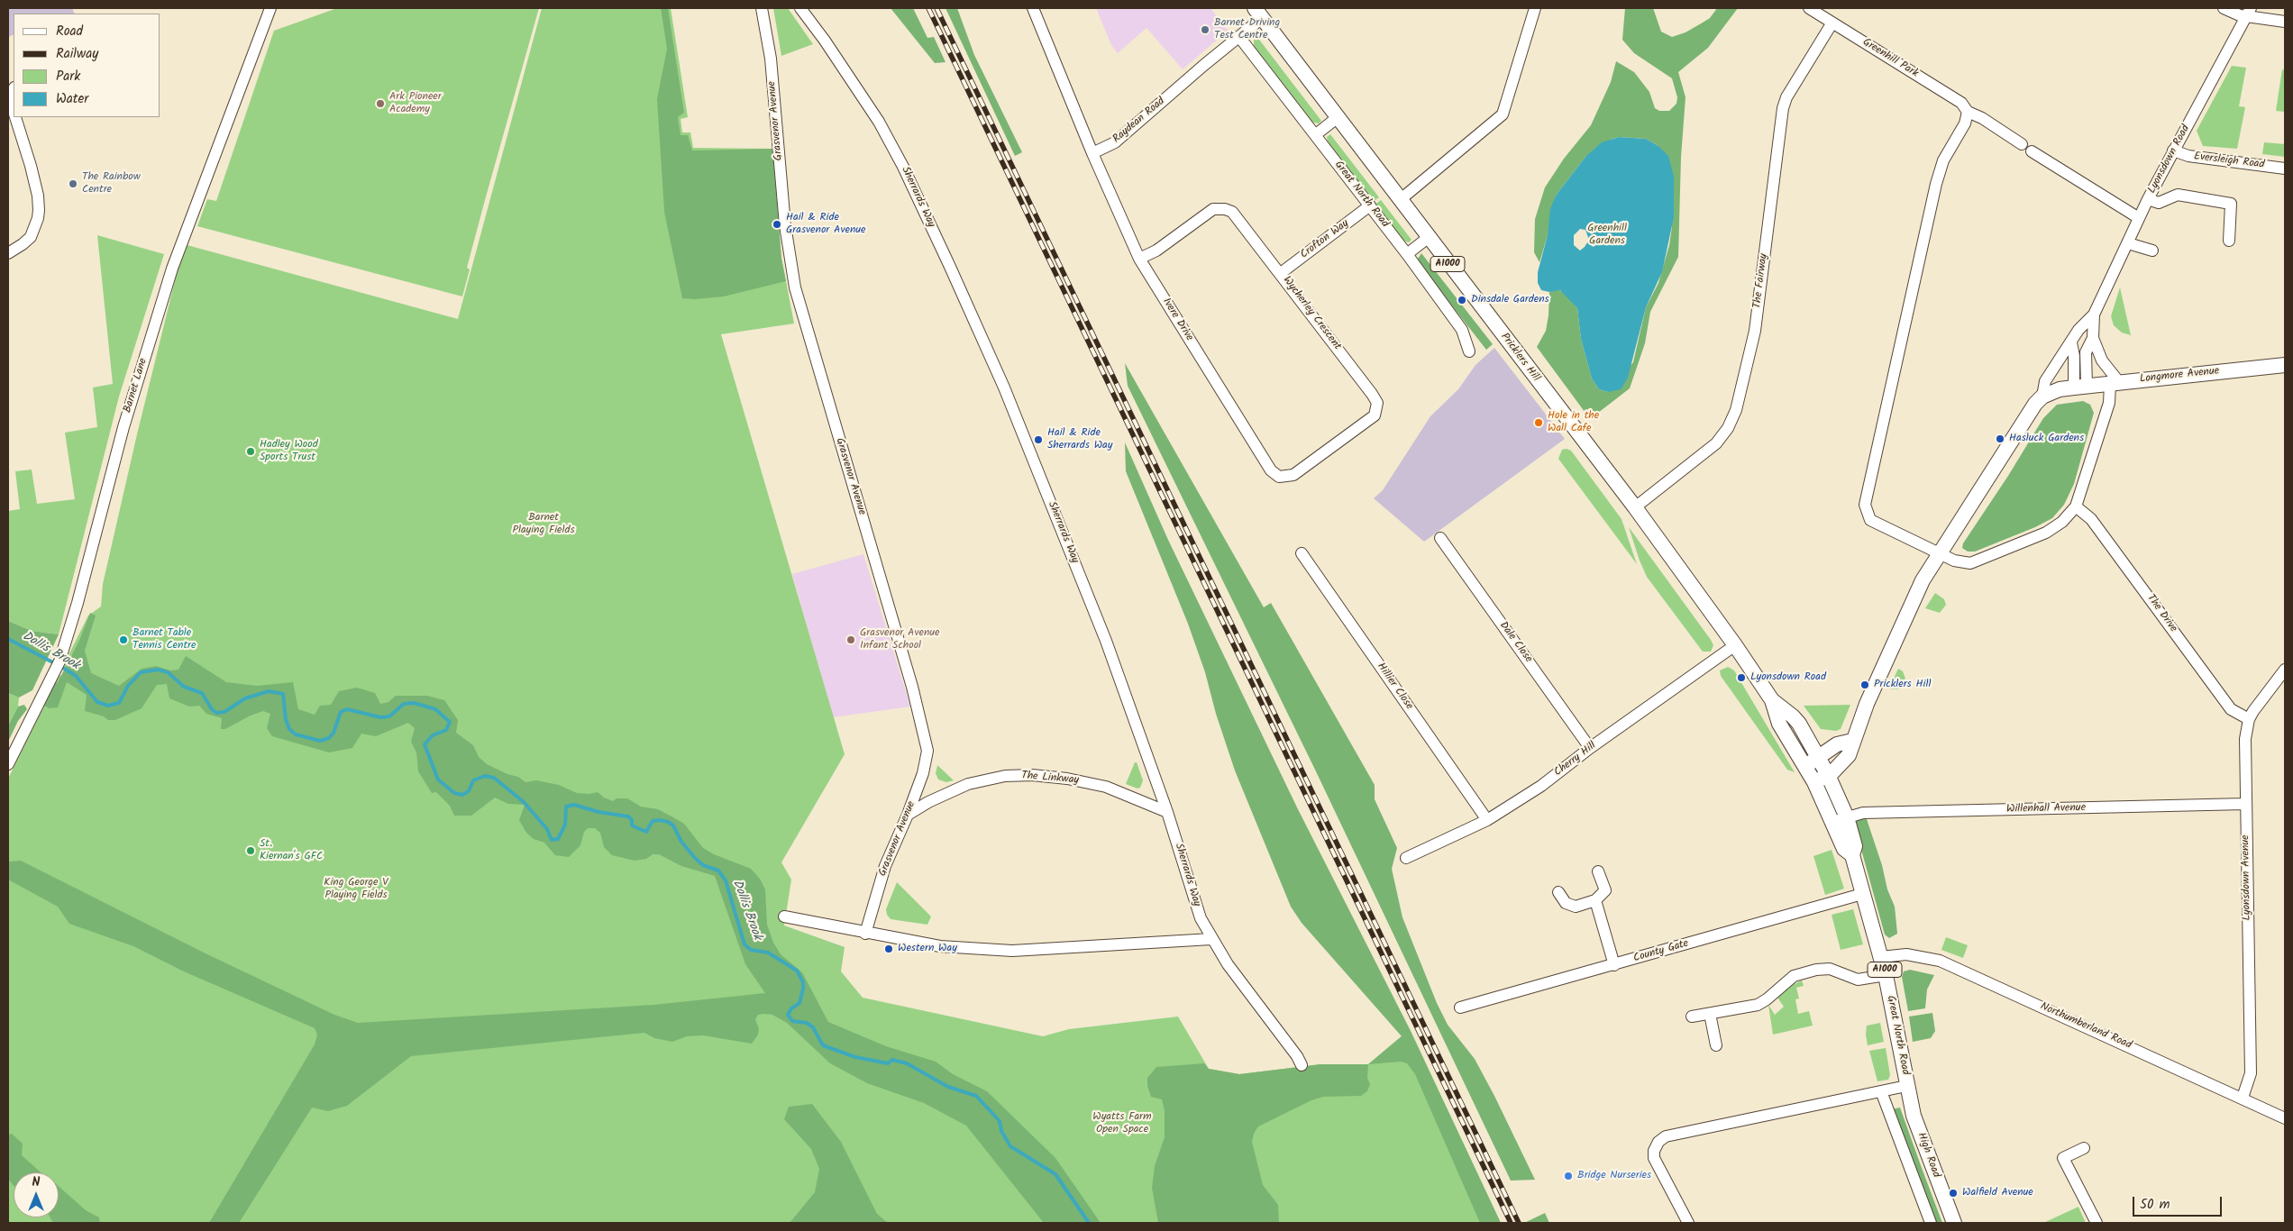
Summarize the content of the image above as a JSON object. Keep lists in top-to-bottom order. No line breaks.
{"streets":{"main road":["Lyonsdown Road","Great North Road","A1000","Pricklers Hill","Longmore Avenue","High Road"],"street":["Greenhill Park","Grasvenor Avenue","Raydean Road","Eversleigh Road","Sherrards Way","Crofton Way","The Fairway","Wycherley Crescent","Ivere Drive","Barnet Lane","The Drive","Dale Close","Hillier Close","Cherry Hill","The Linkway","Willenhall Avenue","Lyonsdown Avenue","County Gate","Northumberland Road"]},"crossings":[["Greenhill Park","The Fairway"],["Grasvenor Avenue","The Linkway"],["Raydean Road","Great North Road"],["Raydean Road","Ivere Drive"],["Raydean Road","Pricklers Hill"],["Lyonsdown Road","Eversleigh Road"],["Lyonsdown Road","Great North Road"],["Lyonsdown Road","Longmore Avenue"],["Great North Road","Crofton Way"],["Great North Road","Pricklers Hill"],["Great North Road","Willenhall Avenue"],["Great North Road","County Gate"],["Great North Road","Northumberland Road"],["Great North Road","High Road"],["Sherrards Way","The Linkway"],["Crofton Way","Wycherley Crescent"],["The Fairway","Pricklers Hill"],["Wycherley Crescent","Ivere Drive"],["Pricklers Hill","Cherry Hill"],["The Drive","Lyonsdown Avenue"],["Dale Close","Cherry Hill"],["Hillier Close","Cherry Hill"],["Willenhall Avenue","Lyonsdown Avenue"],["Lyonsdown Avenue","Northumberland Road"]],"water":["Dollis Brook"],"parks":["Greenhill Gardens","Barnet Playing Fields","King George V Playing Fields","Wyatts Farm Open Space"],"places":["Barnet Driving Test Centre","Ark Pioneer Academy","The Rainbow Centre","Hail & Ride Grasvenor Avenue","Dinsdale Gardens","Hole in the Wall Cafe","Hasluck Gardens","Hail & Ride Sherrards Way","Hadley Wood Sports Trust","Barnet Table Tennis Centre","Grasvenor Avenue Infant School","Lyonsdown Road","Pricklers Hill","St. Kiernan's GFC","Western Way","Bridge Nurseries","Walfield Avenue"],"legend":["Road","Railway","Park","Water"],"scale_bar":"50 m","north":"top"}
